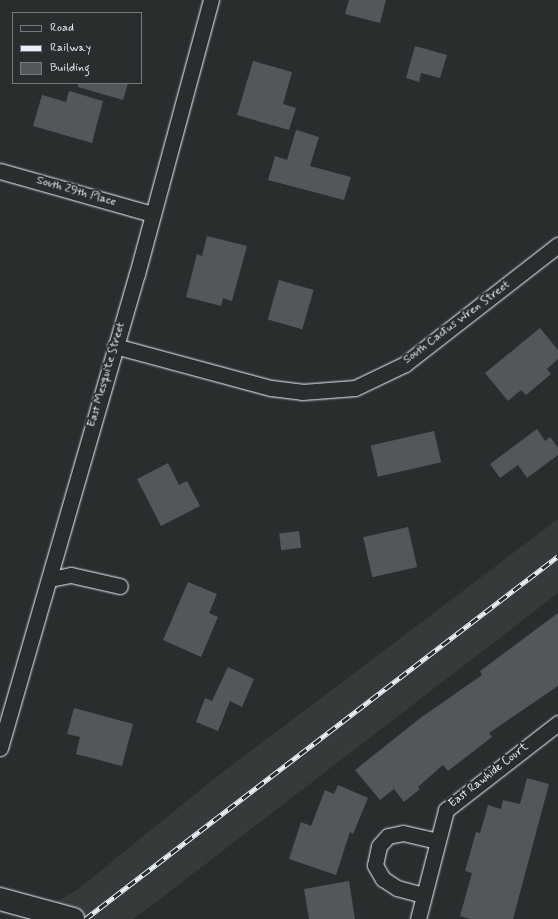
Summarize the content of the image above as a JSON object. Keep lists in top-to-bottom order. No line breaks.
{"streets":{"street":["South 29th Place","South Cactus Wren Street","East Mesquite Street","East Rawhide Court"]},"crossings":[["South 29th Place","East Mesquite Street"],["South Cactus Wren Street","East Mesquite Street"]],"legend":["Road","Railway","Building"]}
